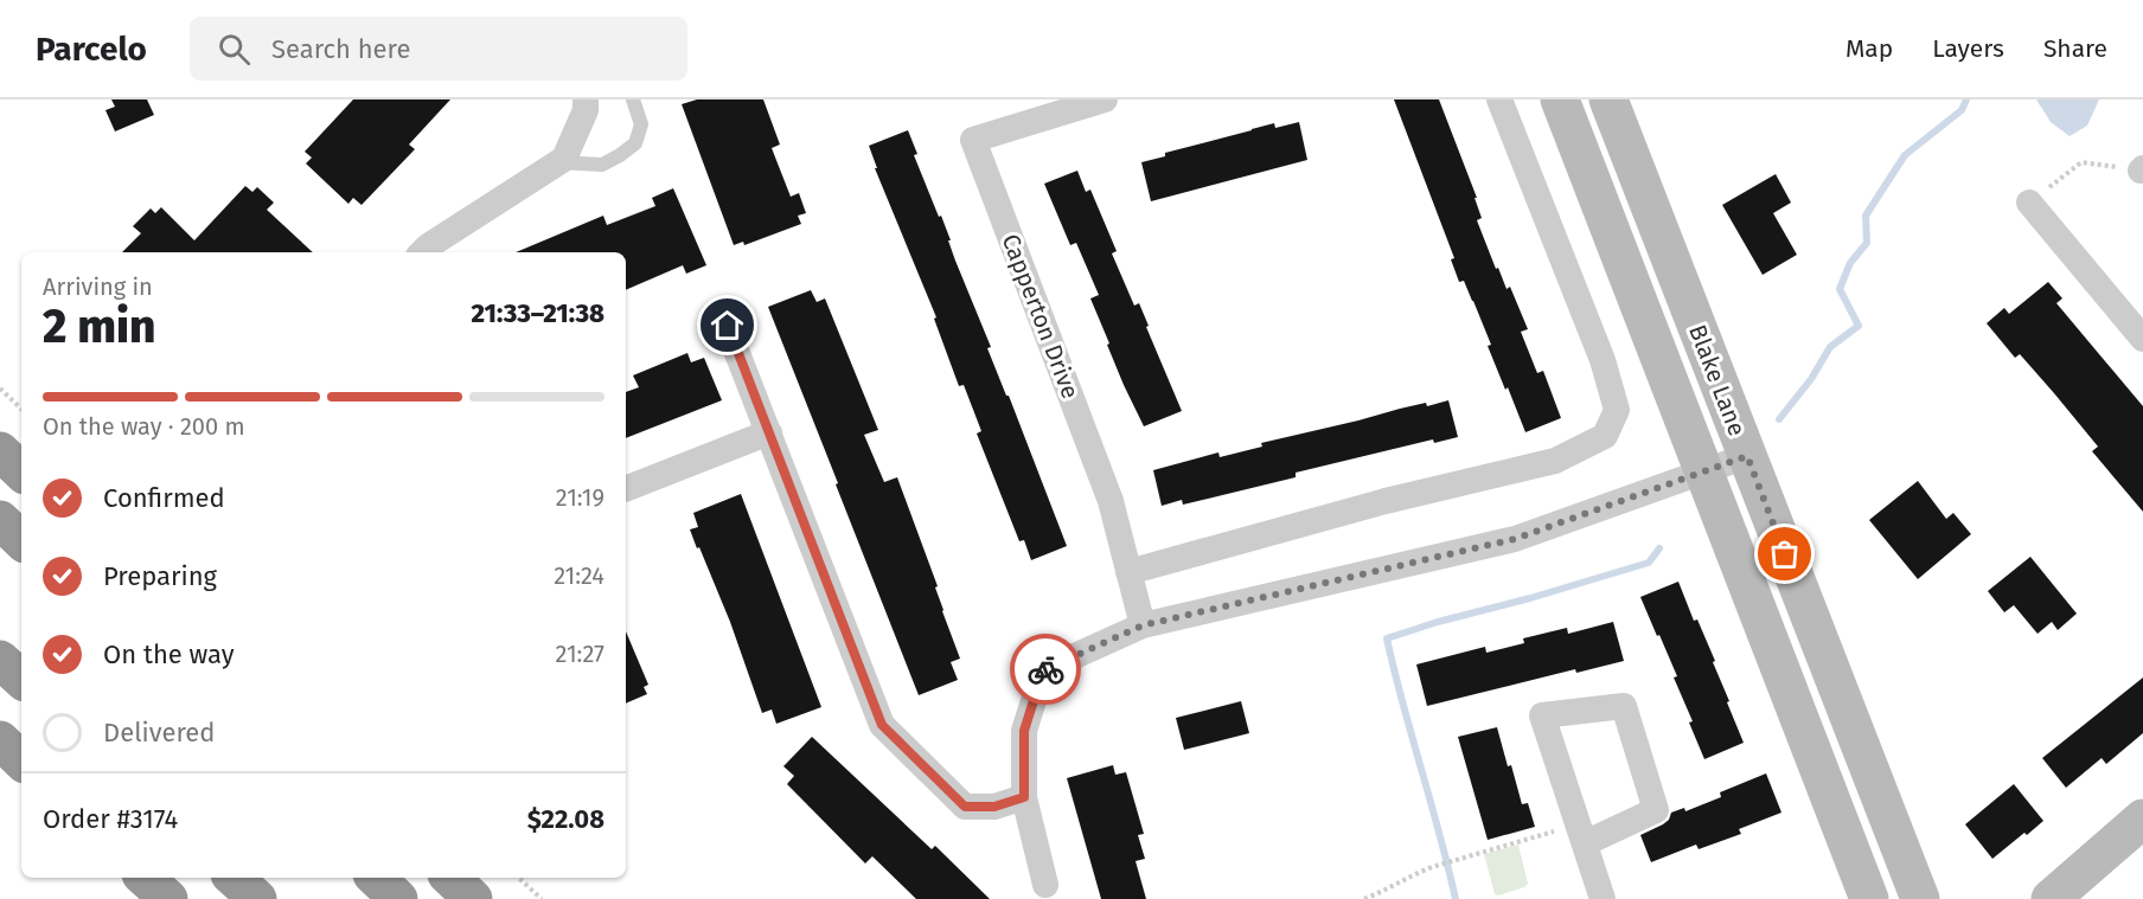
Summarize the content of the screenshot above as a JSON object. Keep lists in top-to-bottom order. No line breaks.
{"streets":{"main road":["Blake Lane"],"street":["Capperton Drive"]},"page":{"header":"Parcelo","search":"Search here","nav":["Map","Layers","Share"],"heading":["2 min","Arriving in","21:33–21:38"],"panel":["Order #3174","$22.08"],"bar":"On the way · 200 m","list":[["Confirmed","21:19"],["Preparing","21:24"],["On the way","21:27"],"Delivered"]}}
